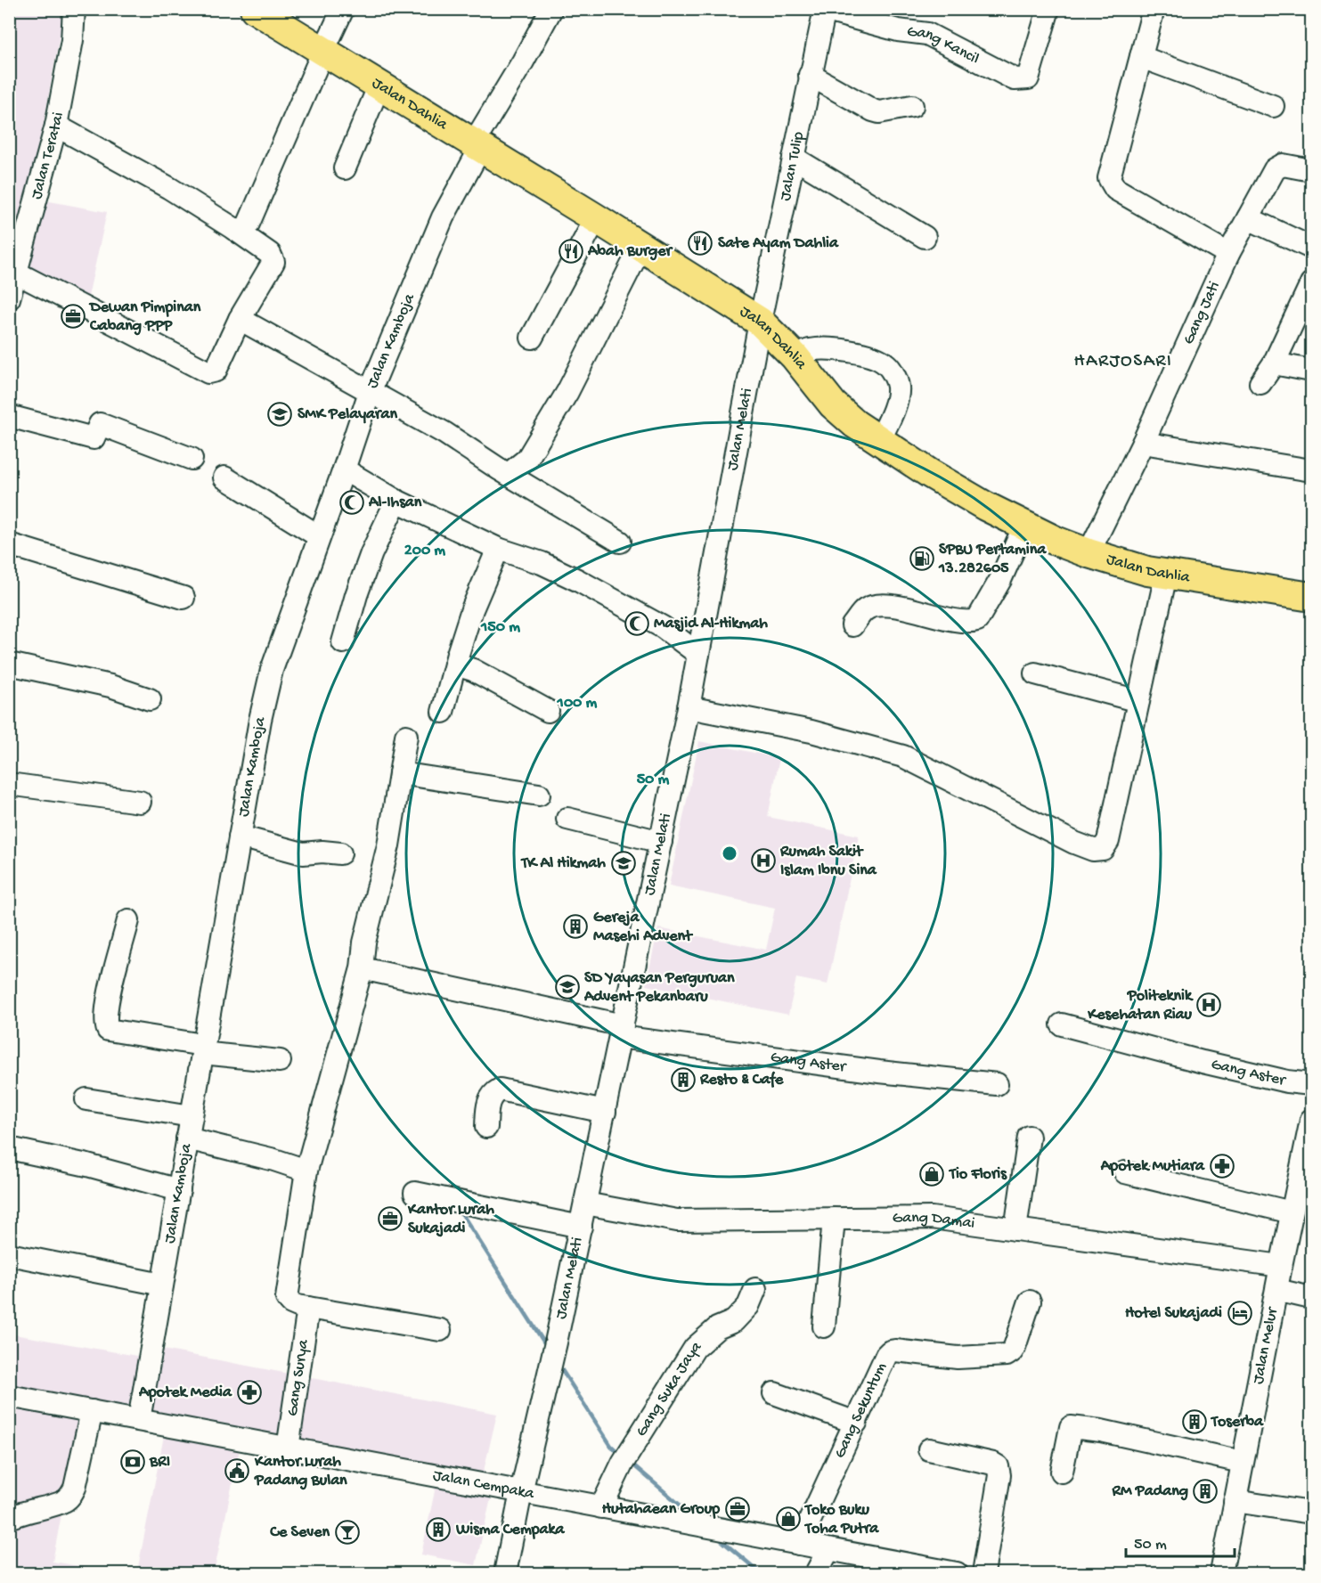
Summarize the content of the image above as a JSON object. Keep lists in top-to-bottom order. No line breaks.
{"streets":{"main road":["Jalan Dahlia"],"street":["Gang Kancil","Jalan Teratai","Jalan Tulip","Gang Jati","Jalan Kamboja","Jalan Melati","Gang Aster","Gang Damai","Jalan Melur","Gang Surya","Gang Suka Jaya","Gang Sekuntum","Jalan Cempaka"]},"crossings":[["Gang Kancil","Jalan Tulip"],["Jalan Dahlia","Jalan Tulip"],["Jalan Dahlia","Gang Jati"],["Jalan Dahlia","Jalan Kamboja"],["Jalan Dahlia","Jalan Melati"],["Jalan Tulip","Jalan Melati"],["Jalan Kamboja","Jalan Cempaka"],["Jalan Melati","Gang Aster"],["Jalan Melati","Gang Damai"],["Jalan Melati","Jalan Cempaka"],["Gang Damai","Jalan Melur"],["Gang Surya","Jalan Cempaka"],["Gang Suka Jaya","Jalan Cempaka"],["Gang Sekuntum","Jalan Cempaka"]],"districts":["HARJOSARI"],"places":{"restaurant":["Sate Ayam Dahlia","Abah Burger"],"office":["Dewan Pimpinan Cabang PPP","Kantor Lurah Sukajadi","Hutahaean Group"],"school or university":["SMK Pelayaran","TK Al Hikmah","SD Yayasan Perguruan Advent Pekanbaru"],"mosque":["Al-Ihsan","Masjid Al-Hikmah"],"fuel station":["SPBU Pertamina 13.282605"],"hospital":["Rumah Sakit Islam Ibnu Sina","Politeknik Kesehatan Riau"],"building":["Gereja Masehi Advent","Resto & Cafe","Toserba","RM Padang","Wisma Cempaka"],"pharmacy":["Apotek Mutiara","Apotek Media"],"shop":["Tio Floris","Toko Buku Toha Putra"],"hotel":["Hotel Sukajadi"],"bank":["BRI"],"public building":["Kantor Lurah Padang Bulan"],"bar":["Ce Seven"]},"scale_bar":"50 m","rings":["200 m","150 m","100 m","50 m"]}
